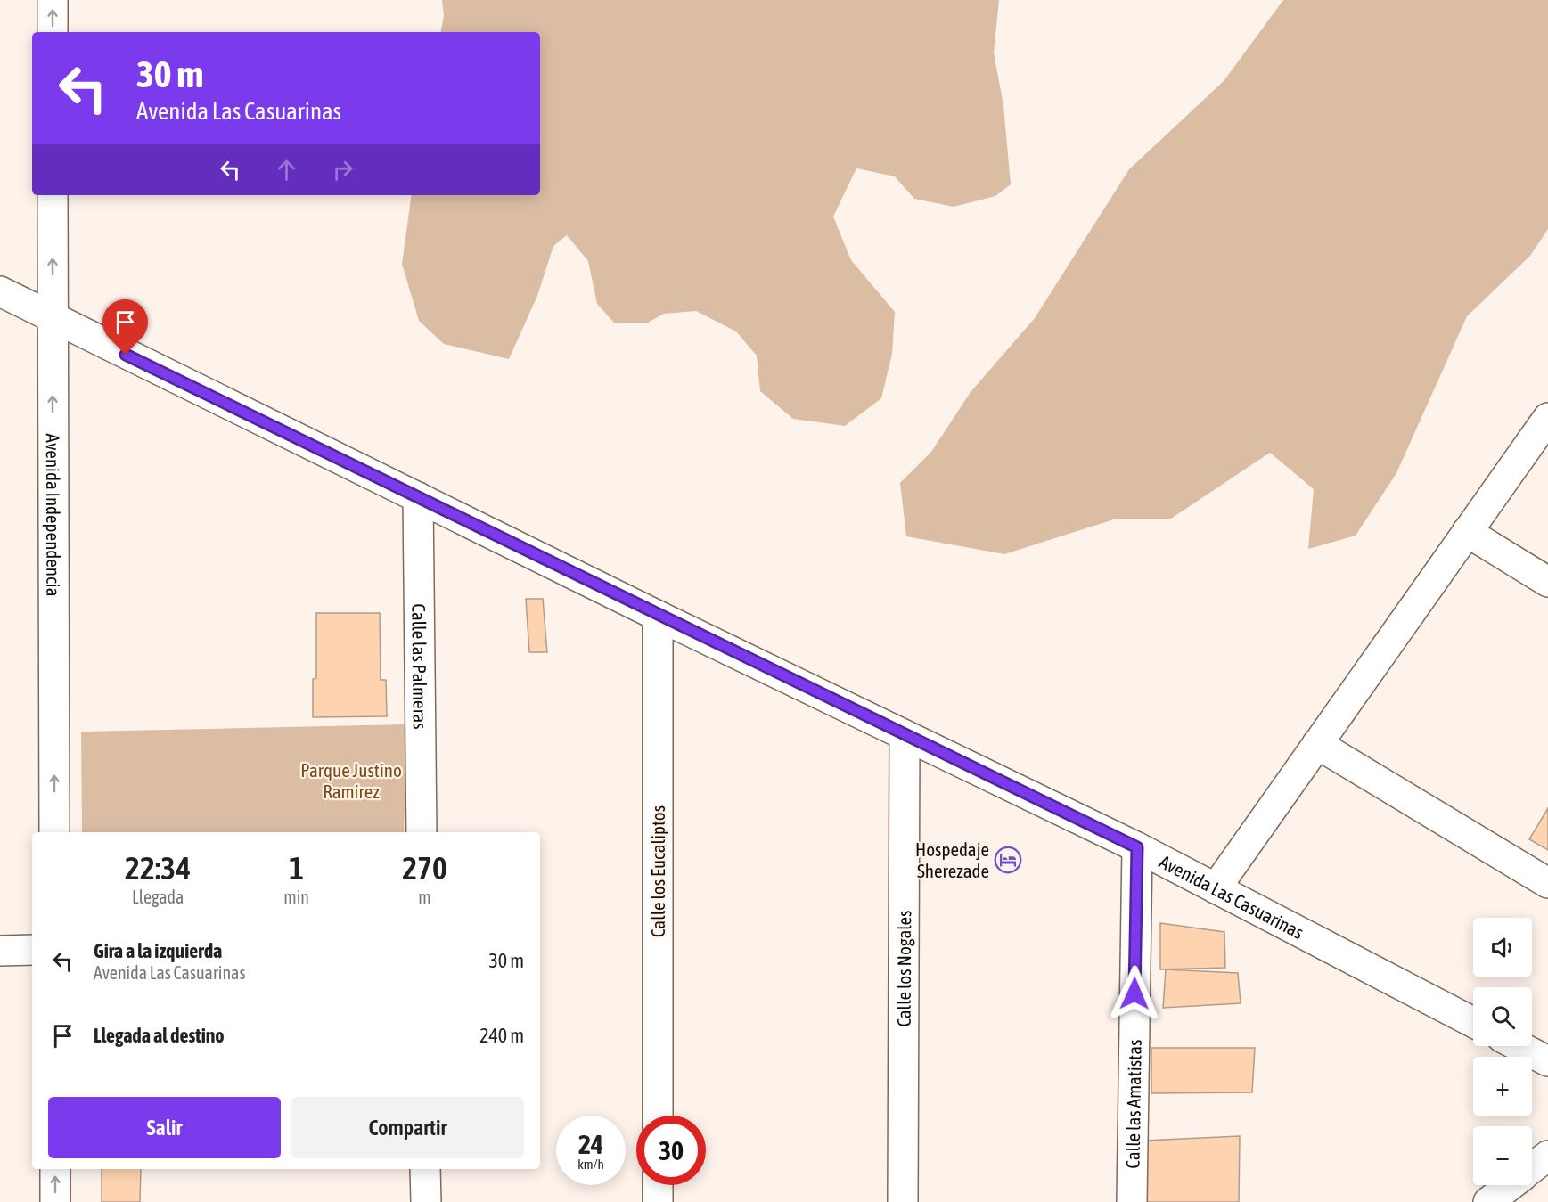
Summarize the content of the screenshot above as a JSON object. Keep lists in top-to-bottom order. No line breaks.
{"streets":{"street":["Avenida Independencia","Calle las Palmeras","Calle los Eucaliptos","Avenida Las Casuarinas","Calle los Nogales","Calle las Amatistas"]},"crossings":[["Avenida Independencia","Avenida Las Casuarinas"],["Calle las Palmeras","Avenida Las Casuarinas"],["Calle los Eucaliptos","Avenida Las Casuarinas"],["Avenida Las Casuarinas","Calle los Nogales"],["Avenida Las Casuarinas","Calle las Amatistas"]],"one_way":["Avenida Independencia"],"parks":["Parque Justino Ramírez"],"places":{"hotel":["Hospedaje Sherezade"]},"page":{"turn":["30 m","Avenida Las Casuarinas"],"eta":["22:34","Llegada","1","min","270","m"],"map_buttons":["+","−"],"list":[{"name":"Gira a la izquierda","note":"Avenida Las Casuarinas","value":"30 m"},{"name":"Llegada al destino","value":"240 m"}],"buttons":["Salir","Compartir"],"speed":"24 km/h","limit":"30"}}
